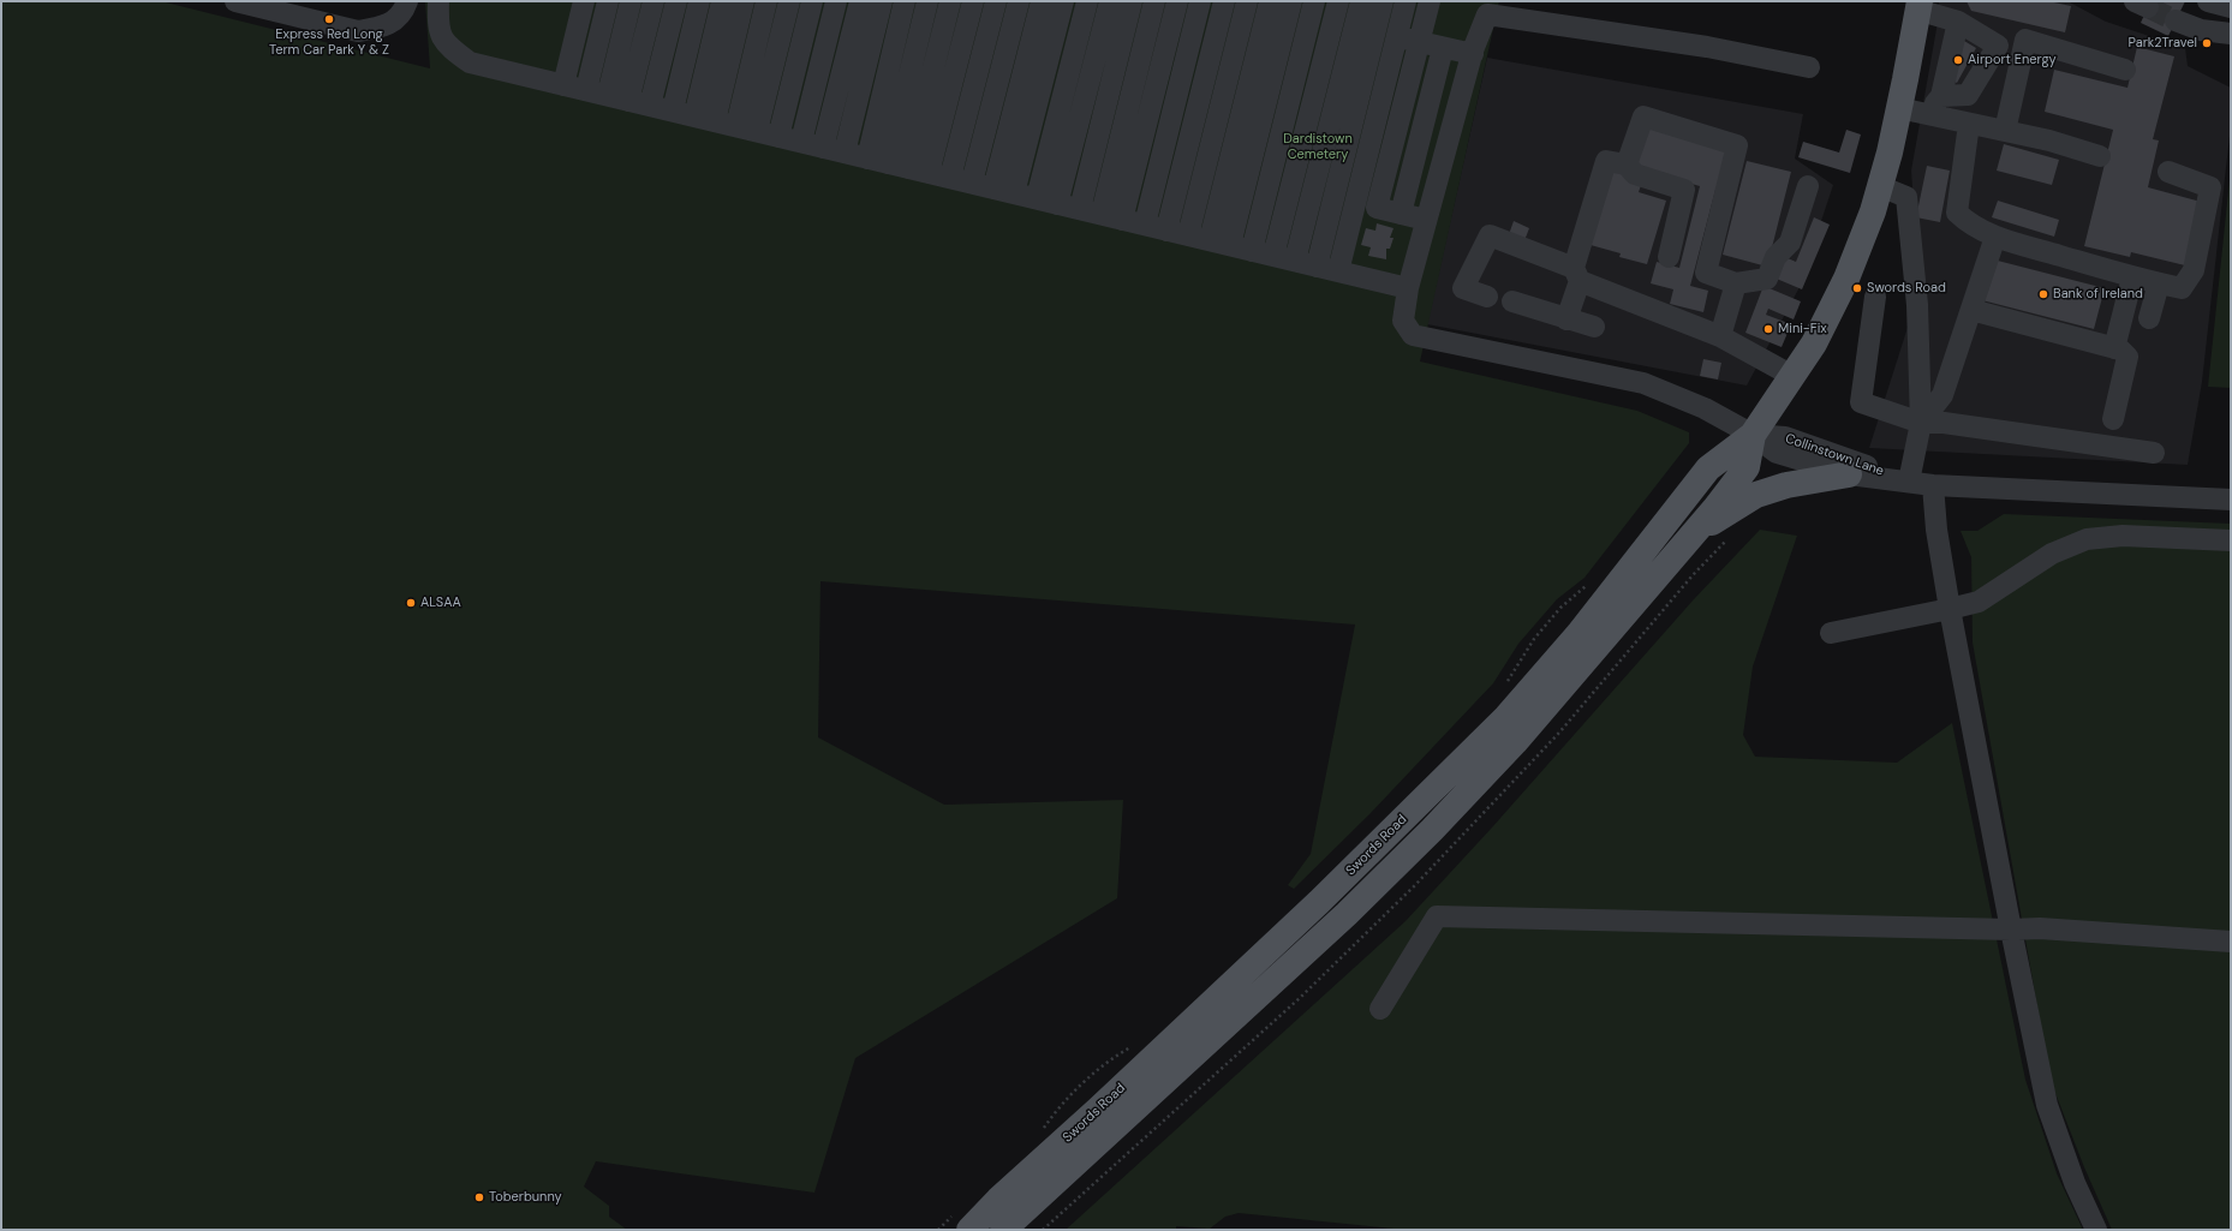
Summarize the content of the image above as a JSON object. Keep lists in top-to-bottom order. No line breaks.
{"streets":{"main road":["Swords Road"],"street":["Collinstown Lane"]},"crossings":[["Collinstown Lane","Swords Road"]],"parks":["Dardistown Cemetery"],"places":["Express Red Long Term Car Park Y & Z","Park2Travel","Airport Energy","Swords Road","Bank of Ireland","Mini-Fix","ALSAA","Toberbunny"]}
